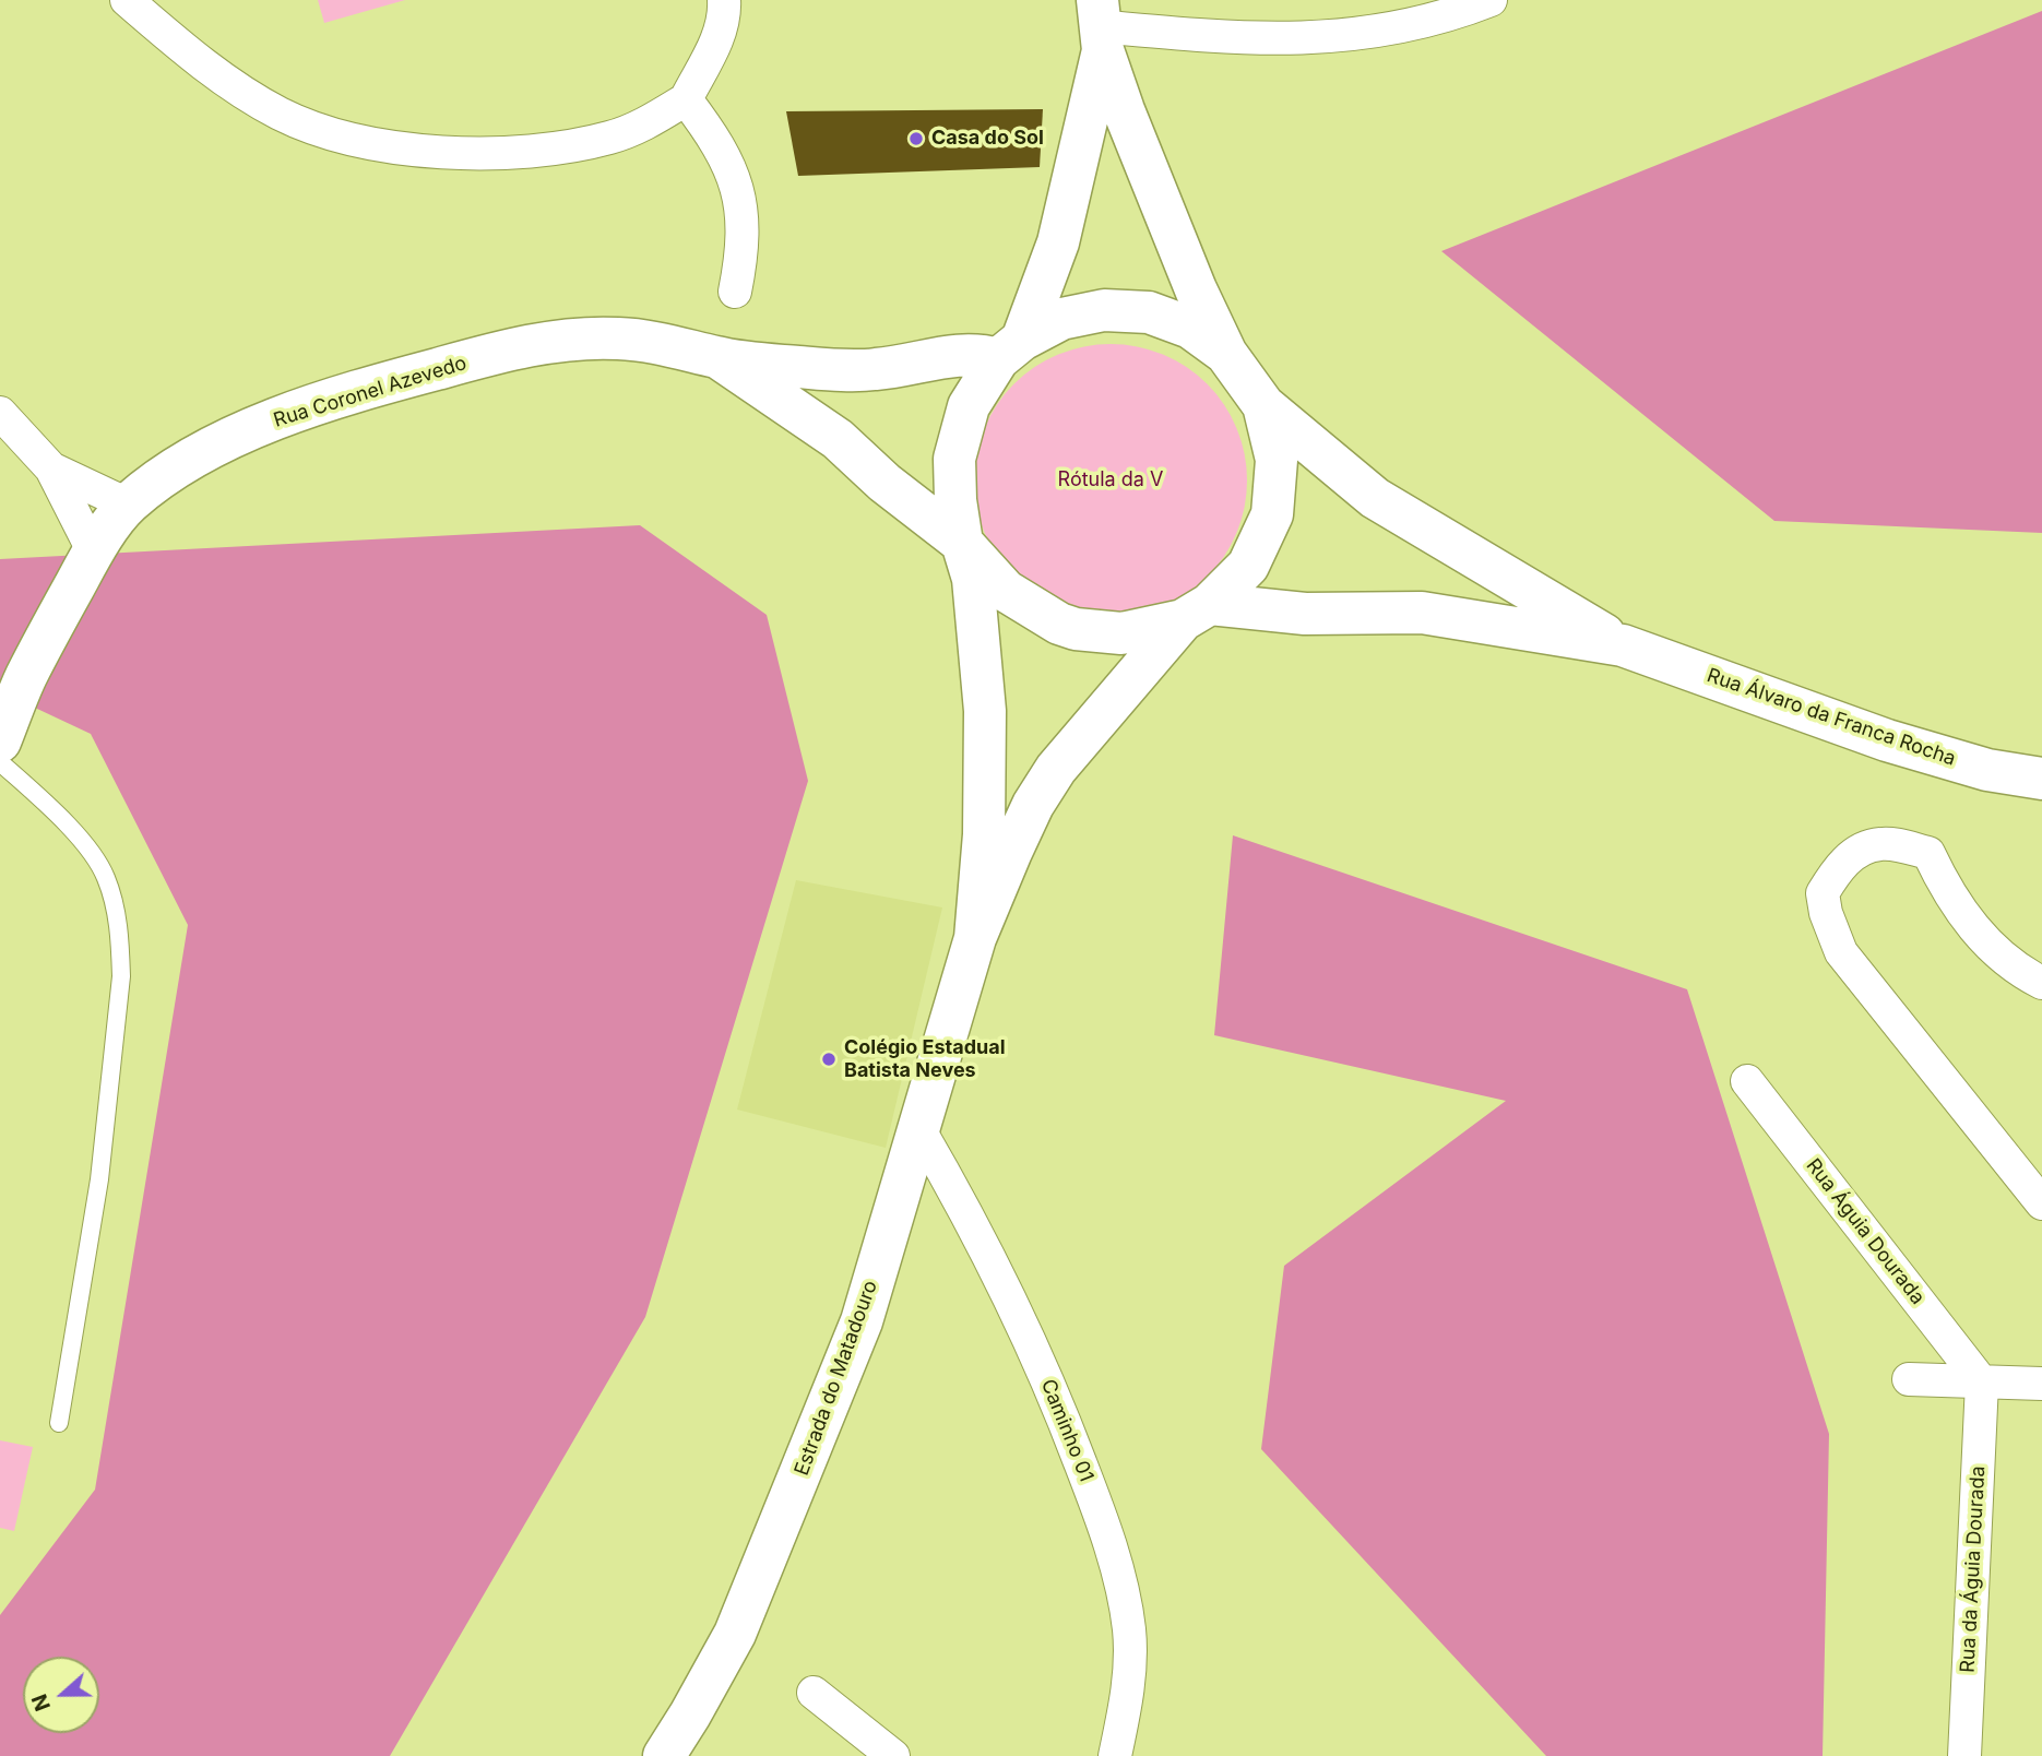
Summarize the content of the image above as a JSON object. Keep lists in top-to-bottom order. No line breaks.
{"streets":{"main road":["Rua Coronel Azevedo","Rua Álvaro da Franca Rocha","Estrada do Matadouro"],"street":["Rua Águia Dourada","Caminho 01","Rua da Águia Dourada"]},"crossings":[["Rua Coronel Azevedo","Rua Álvaro da Franca Rocha"],["Rua Coronel Azevedo","Estrada do Matadouro"],["Rua Álvaro da Franca Rocha","Estrada do Matadouro"],["Rua Águia Dourada","Rua da Águia Dourada"],["Estrada do Matadouro","Caminho 01"]],"parks":["Rótula da V"],"places":["Casa do Sol","Colégio Estadual Batista Neves"],"north":"left"}
